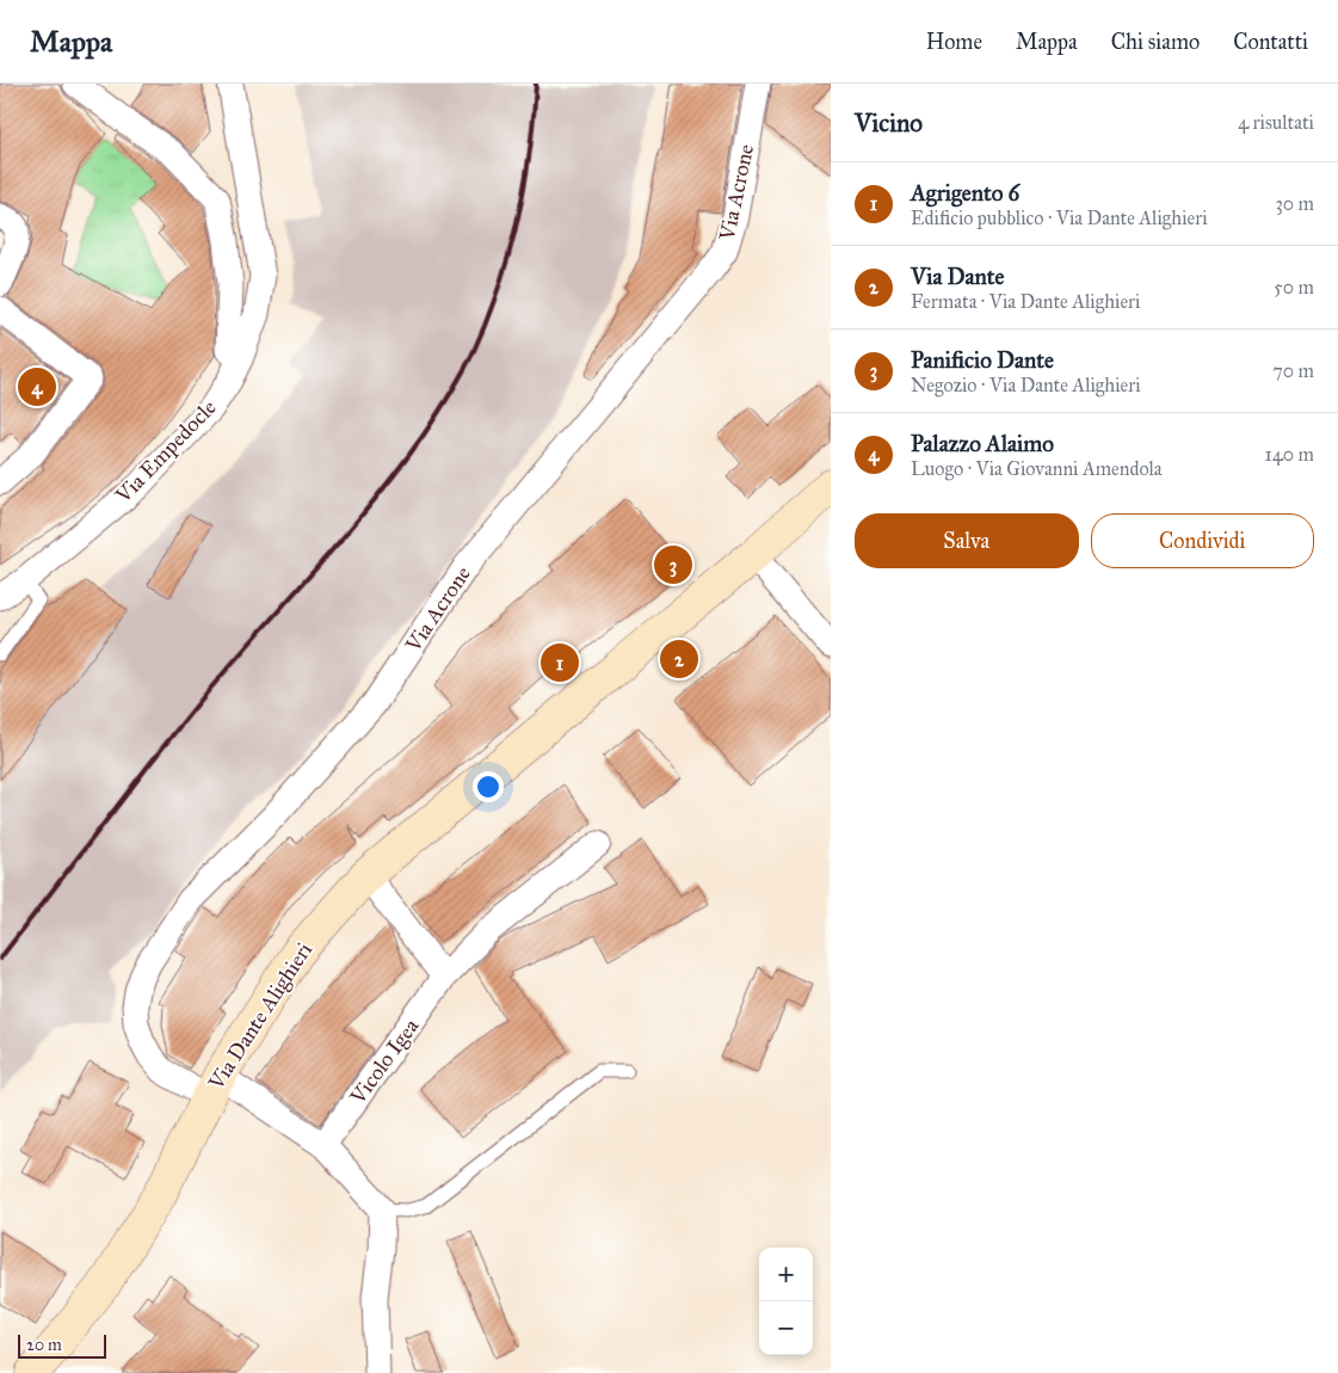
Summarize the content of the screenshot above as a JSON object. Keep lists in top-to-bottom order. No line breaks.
{"streets":{"street":["Via Acrone","Via Empedocle","Via Dante Alighieri","Vicolo Igea"]},"crossings":[["Via Acrone","Via Dante Alighieri"],["Via Acrone","Vicolo Igea"]],"scale_bar":"20 m","page":{"header":"Mappa","nav":["Home","Mappa","Chi siamo","Contatti"],"heading":["Vicino","4 risultati"],"list":[{"mark":"1","name":"Agrigento 6","note":"Edificio pubblico · Via Dante Alighieri","value":"30 m"},{"mark":"2","name":"Via Dante","note":"Fermata · Via Dante Alighieri","value":"50 m"},{"mark":"3","name":"Panificio Dante","note":"Negozio · Via Dante Alighieri","value":"70 m"},{"mark":"4","name":"Palazzo Alaimo","note":"Luogo · Via Giovanni Amendola","value":"140 m"}],"pins":["4","3","2","1"],"buttons":["Salva","Condividi"],"map_buttons":["+","−"],"scale":"20 m"}}
